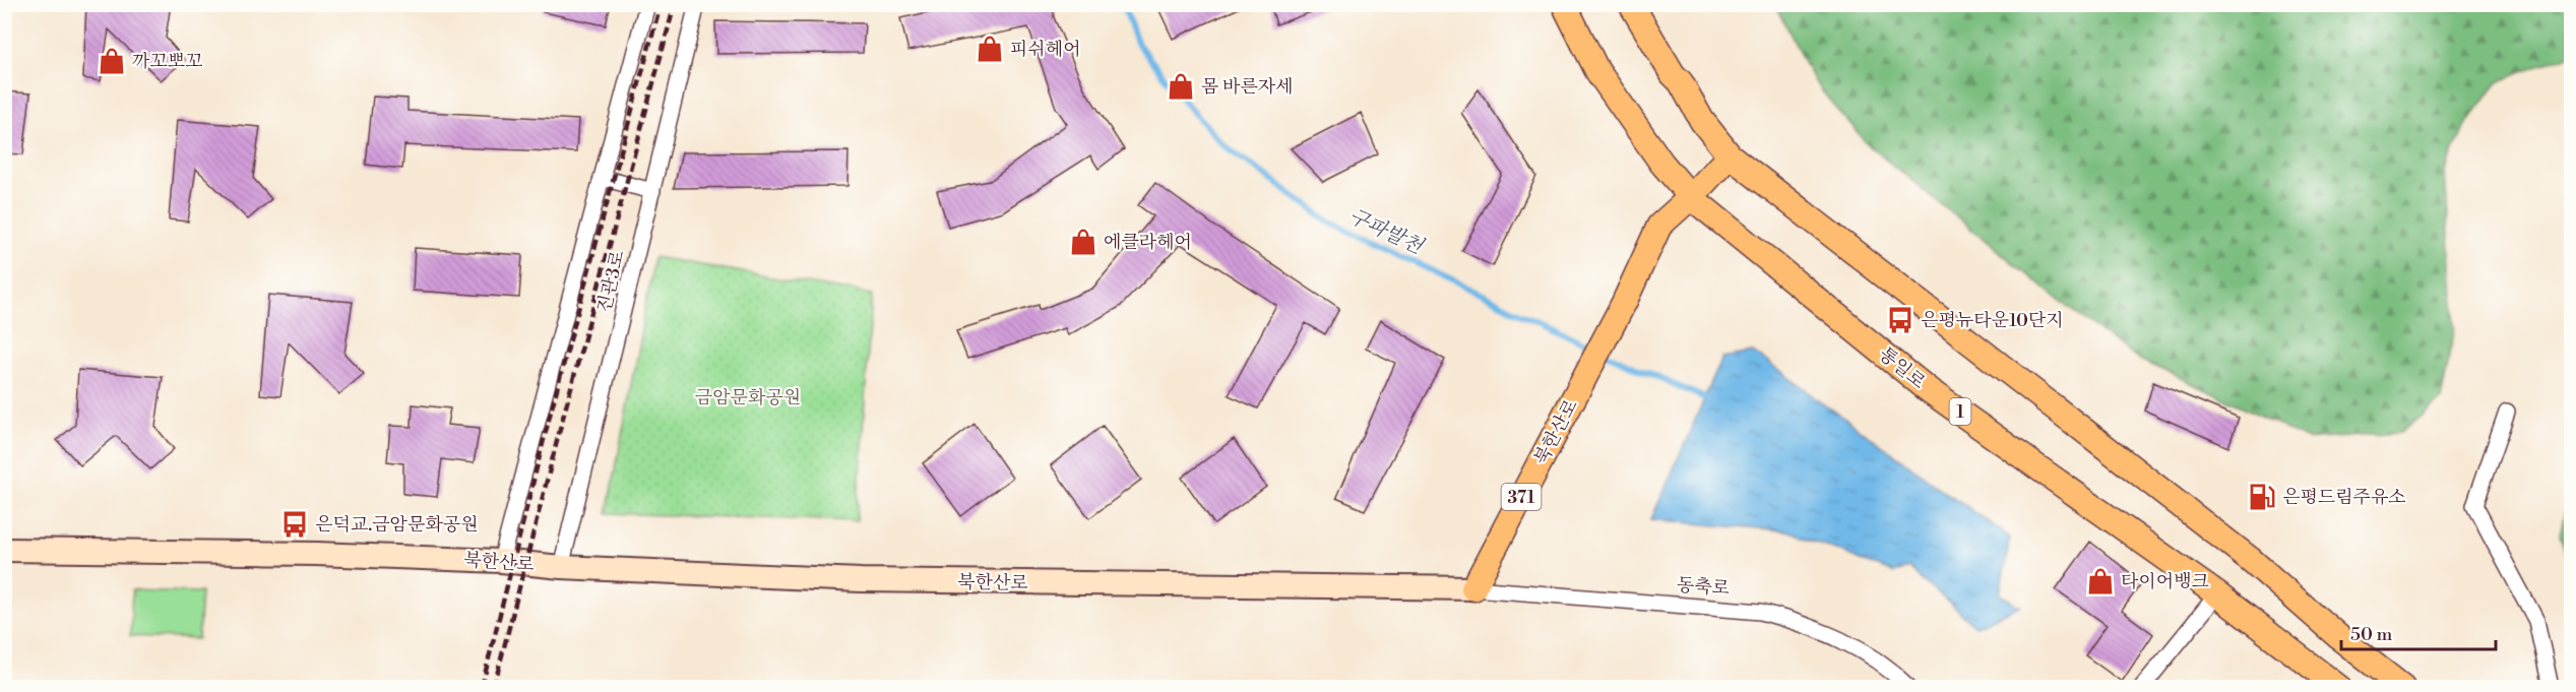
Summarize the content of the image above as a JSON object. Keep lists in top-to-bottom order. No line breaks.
{"streets":{"main road":["통일로","1","북한산로","371"],"street":["진관3로","동축로"]},"crossings":[["진관3로","북한산로"],["통일로","북한산로"],["북한산로","동축로"]],"water":["구파발천"],"parks":["금암문화공원"],"places":{"shop":["피쉬헤어","까꼬뽀꼬","몸 바른자세","에클라헤어","타이어뱅크"],"bus stop":["은평뉴타운10단지","은덕교.금암문화공원"],"fuel station":["은평드림주유소"]},"scale_bar":"50 m"}
